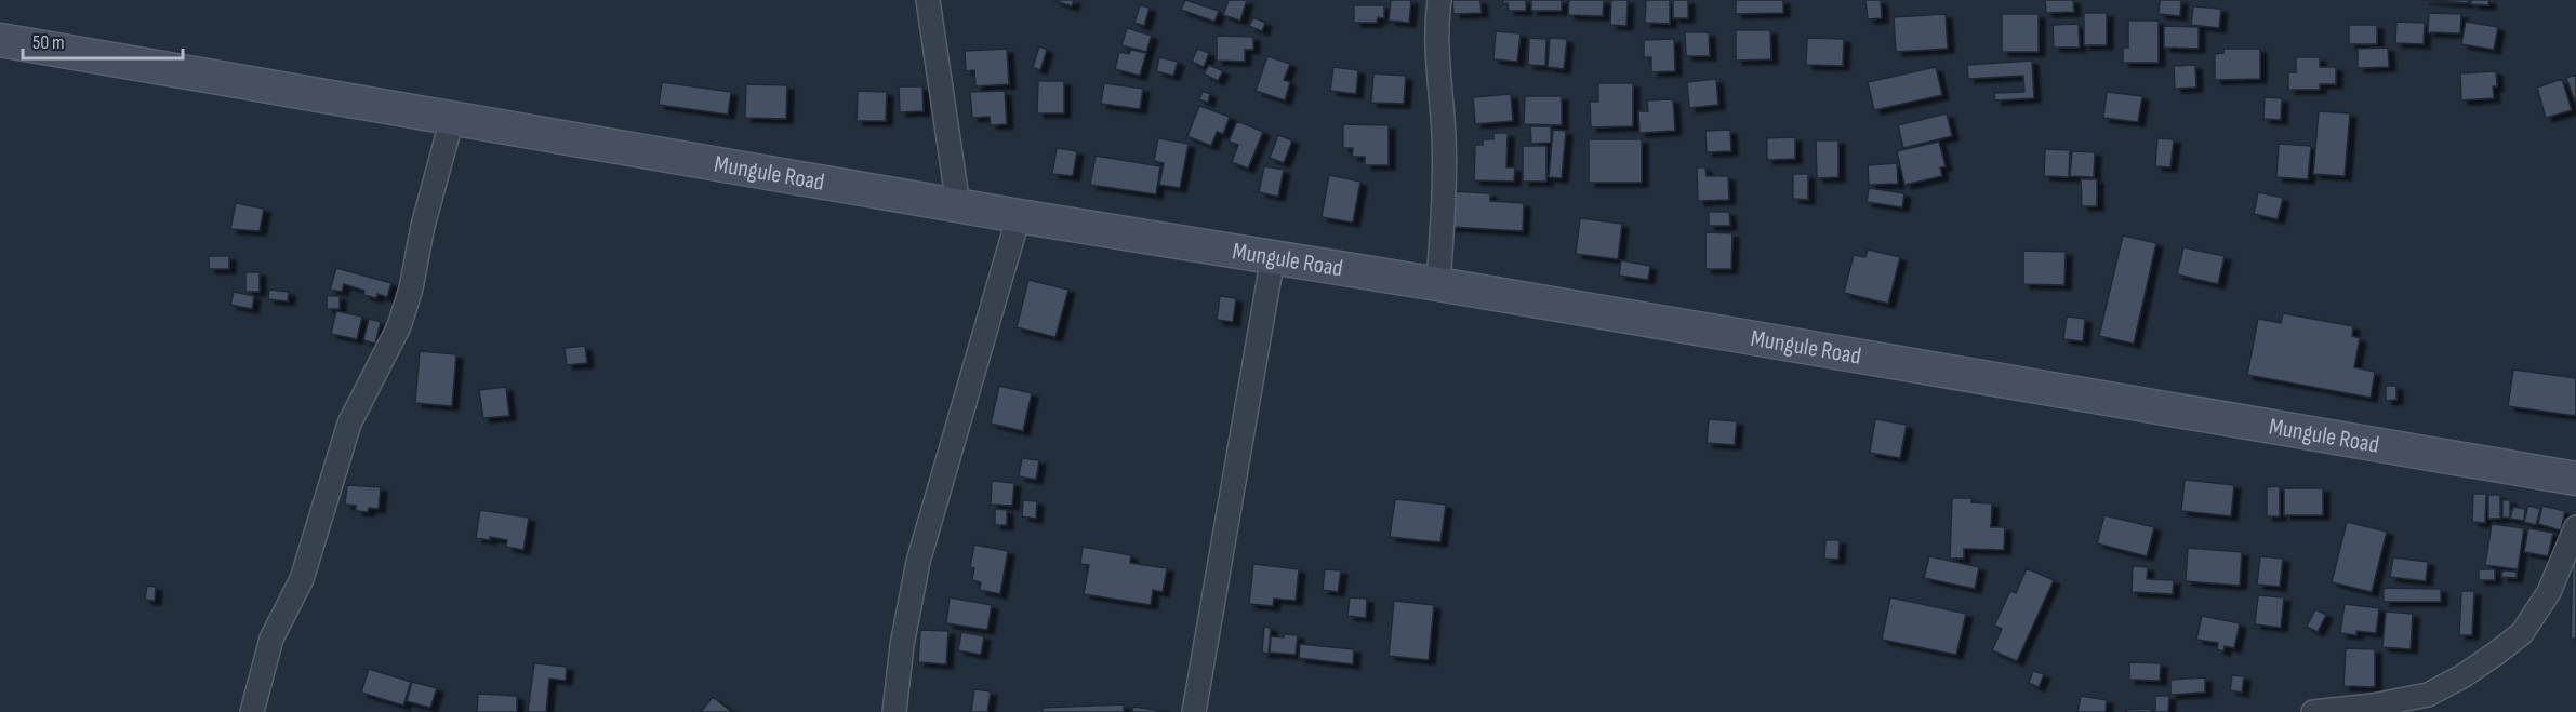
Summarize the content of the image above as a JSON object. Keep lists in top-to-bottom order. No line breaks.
{"streets":{"street":["Mungule Road"]},"scale_bar":"50 m"}
